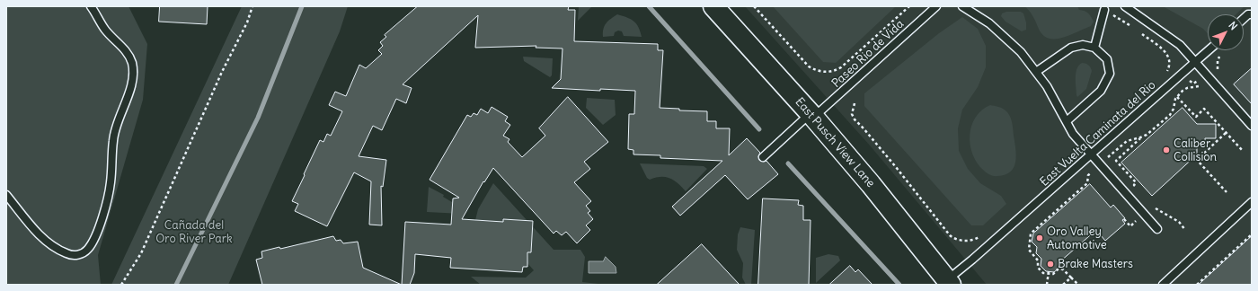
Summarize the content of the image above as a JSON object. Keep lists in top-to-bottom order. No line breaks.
{"streets":{"main road":["East Pusch View Lane"],"lane":["Paseo Rio de Vida","East Vuelta Caminata del Rio"]},"crossings":[["Paseo Rio de Vida","East Pusch View Lane"],["East Vuelta Caminata del Rio","East Pusch View Lane"]],"parks":["Cañada del Oro River Park"],"places":["Caliber Collision","Oro Valley Automotive","Brake Masters"],"north":"top right"}
